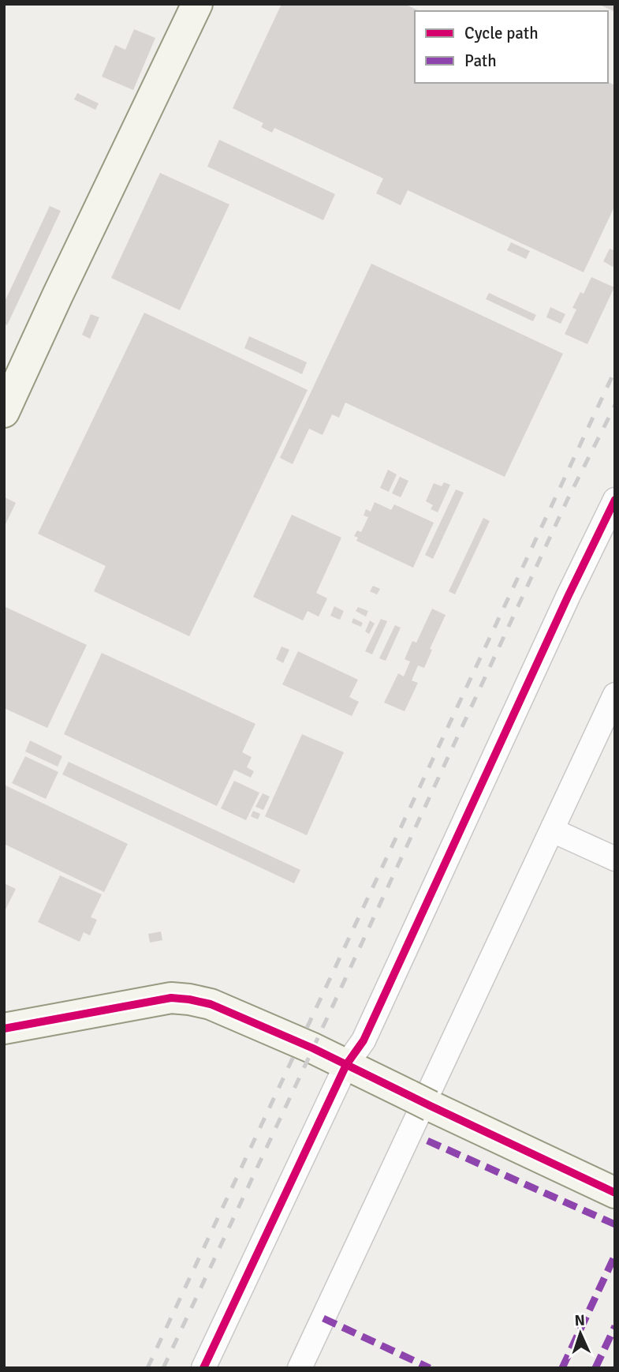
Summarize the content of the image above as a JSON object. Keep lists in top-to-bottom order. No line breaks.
{"legend":["Cycle path","Path"],"north":"top"}
